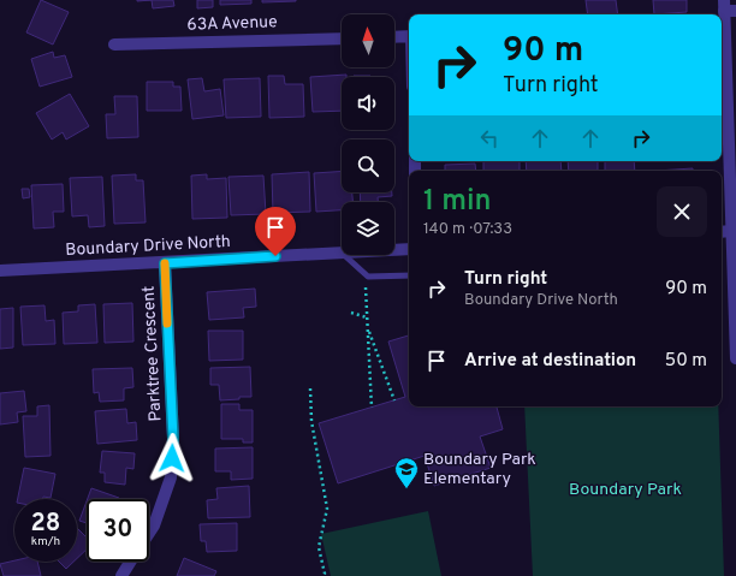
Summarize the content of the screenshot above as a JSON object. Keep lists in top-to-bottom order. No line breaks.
{"streets":{"street":["63A Avenue","Boundary Drive North","Parktree Crescent"]},"crossings":[["Boundary Drive North","Parktree Crescent"]],"parks":["Boundary Park"],"places":{"school or university":["Boundary Park Elementary"]},"north":"top","page":{"turn":["90 m","Turn right"],"heading":["1 min","140 m · 07:33"],"list":[{"name":"Turn right","note":"Boundary Drive North","value":"90 m"},{"name":"Arrive at destination","value":"50 m"}],"speed":"28 km/h","limit":"30"}}
